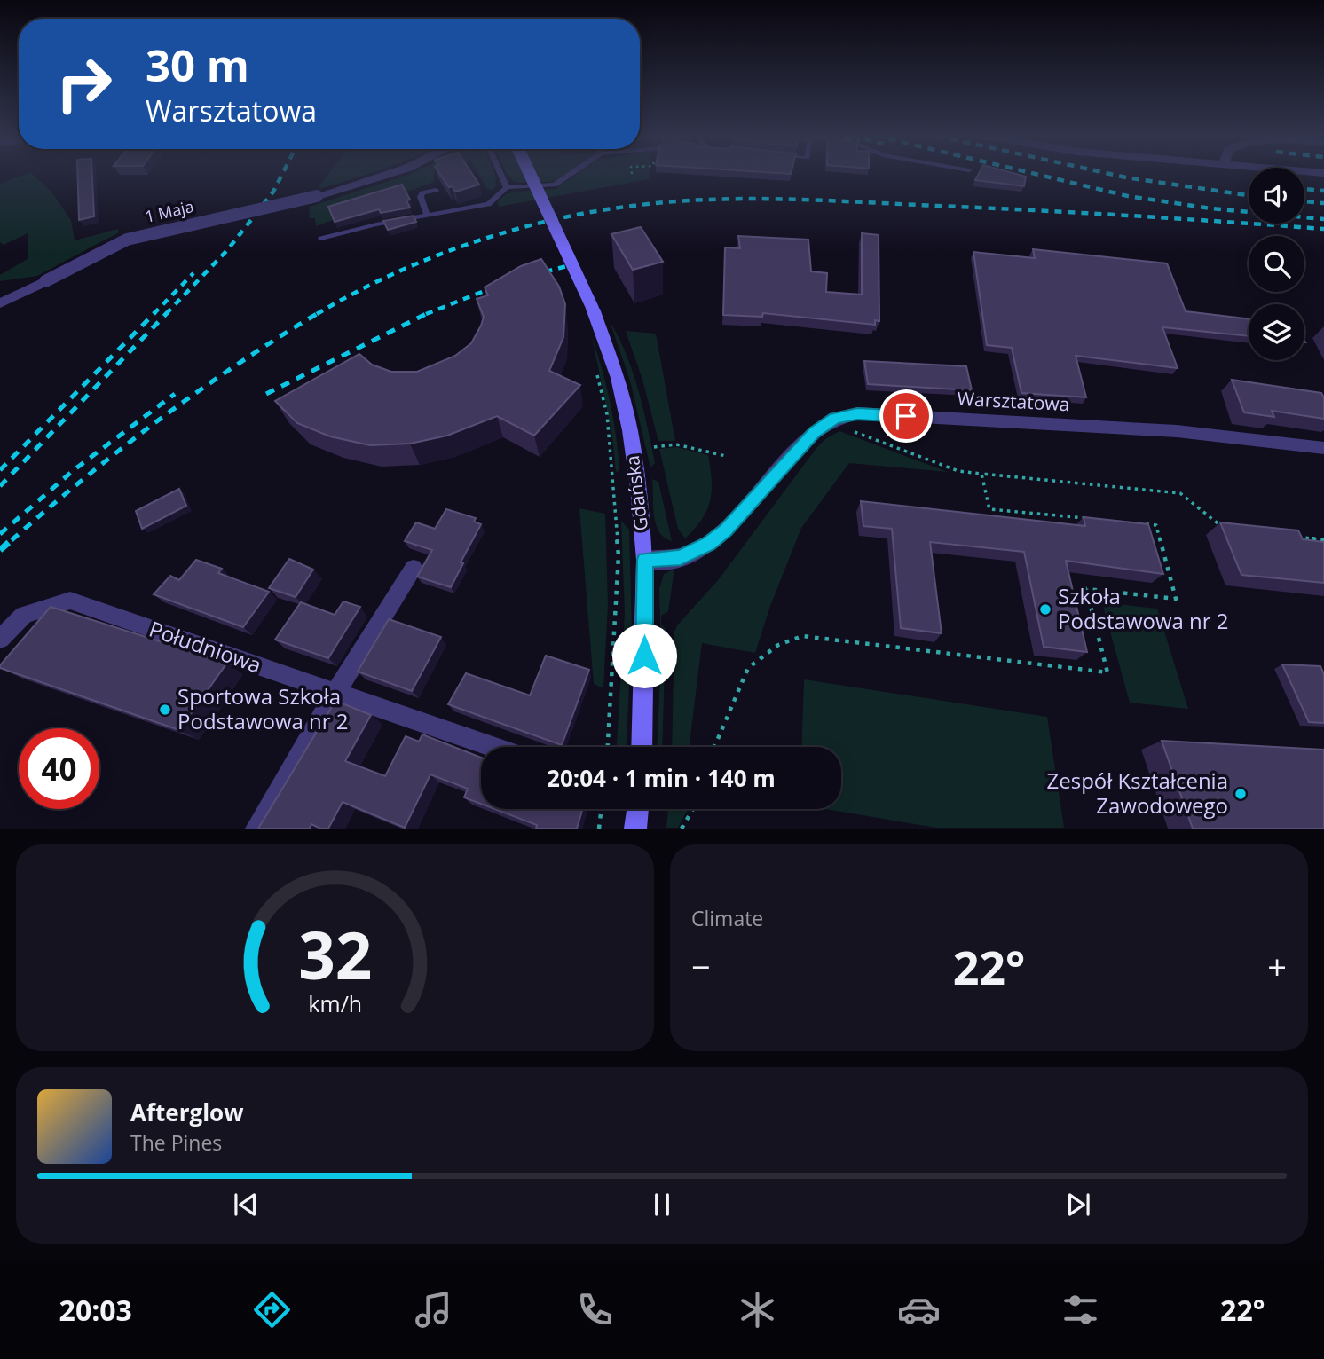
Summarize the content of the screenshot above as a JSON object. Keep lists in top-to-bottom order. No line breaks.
{"streets":{"street":["1 Maja","Warsztatowa","Gdańska","Południowa"]},"crossings":[["Warsztatowa","Gdańska"]],"places":["Szkoła Podstawowa nr 2","Sportowa Szkoła Podstawowa nr 2","Zespół Kształcenia Zawodowego"],"page":{"turn":["30 m","Warsztatowa"],"limit":"40","trip":"20:04 · 1 min · 140 m","tile":"Climate","heat":["−","22°","+"],"song":["Afterglow","The Pines"],"tabs":["20:03","22°"],"gauge":["32","km/h"]}}
